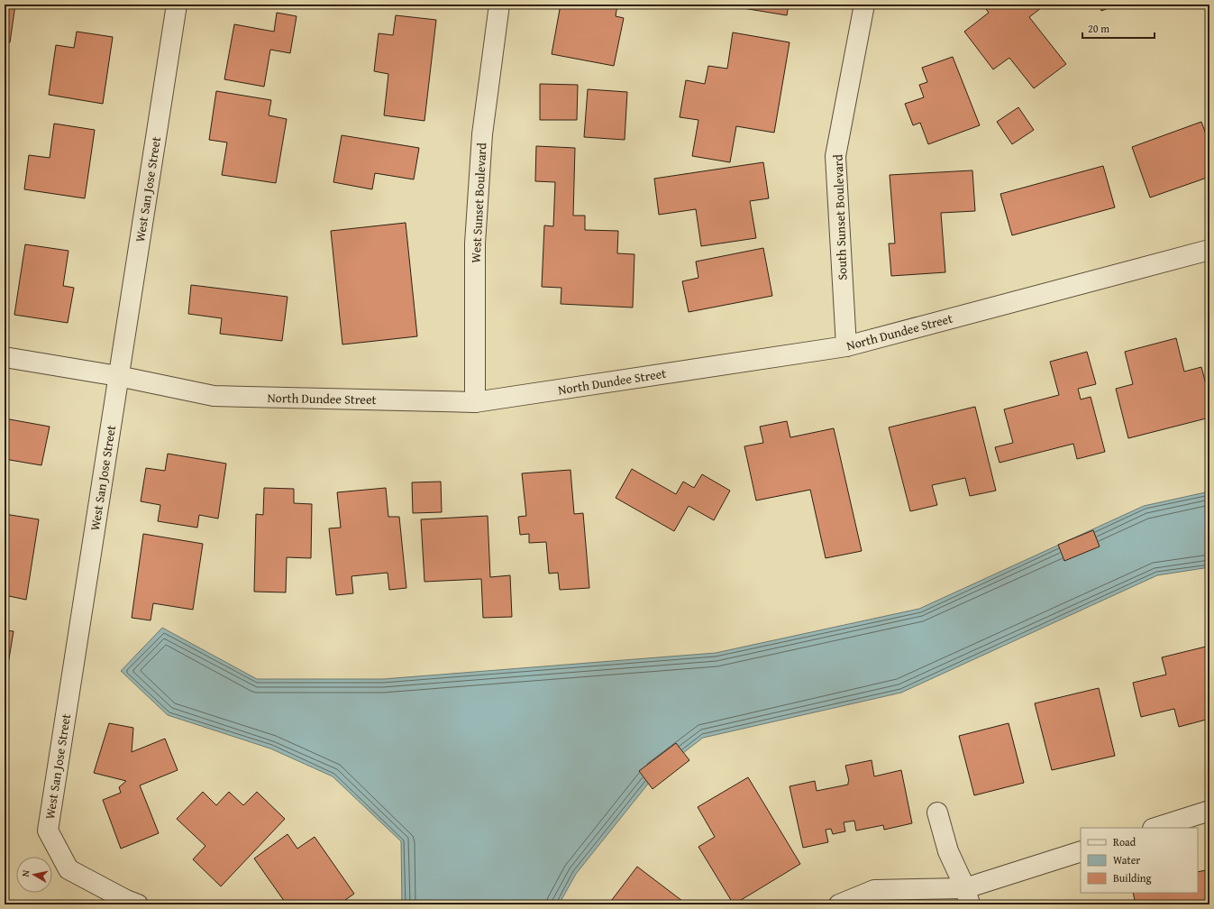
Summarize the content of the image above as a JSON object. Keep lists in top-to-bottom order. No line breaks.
{"streets":{"street":["West San Jose Street","West Sunset Boulevard","South Sunset Boulevard","North Dundee Street"]},"crossings":[["West San Jose Street","North Dundee Street"],["West Sunset Boulevard","North Dundee Street"],["South Sunset Boulevard","North Dundee Street"]],"legend":["Road","Water","Building"],"scale_bar":"20 m","north":"left"}
